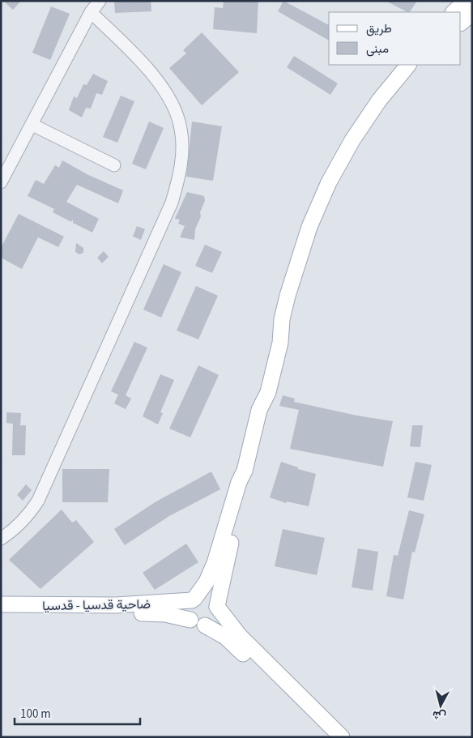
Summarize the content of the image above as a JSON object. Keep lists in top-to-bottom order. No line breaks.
{"streets":{"main road":["ضاحية قدسيا - قدسيا"]},"legend":["طريق","مبنى"],"scale_bar":"100 m","north":"bottom"}
